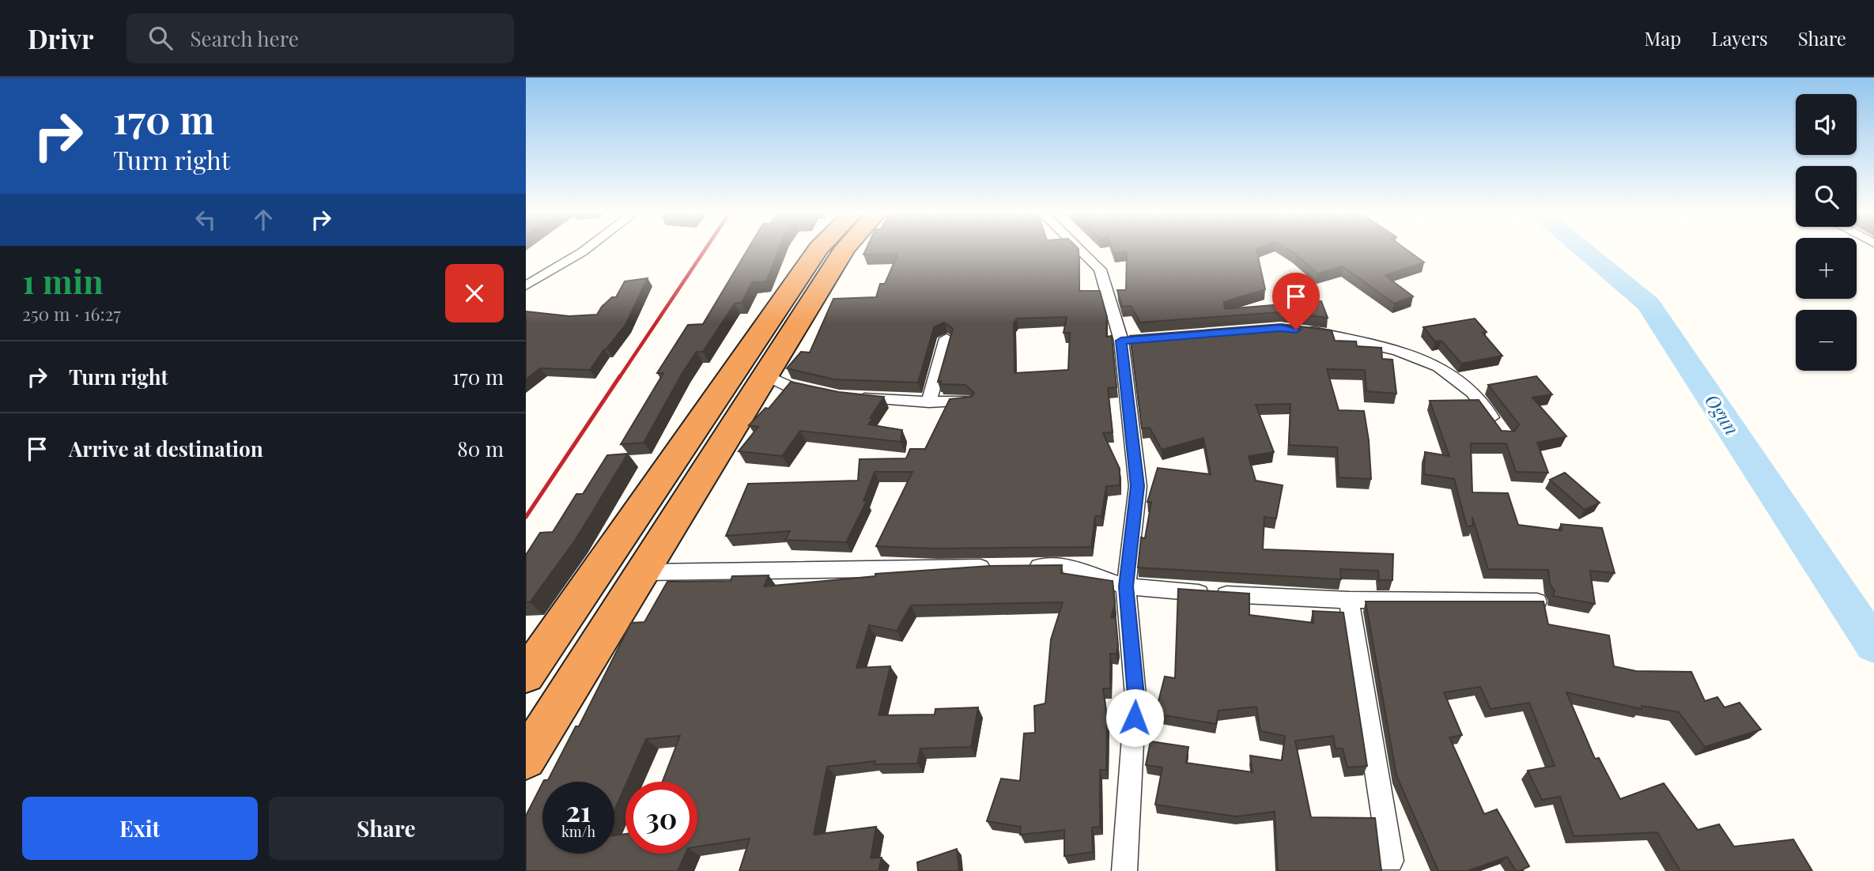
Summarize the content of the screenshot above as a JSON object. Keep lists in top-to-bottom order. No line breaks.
{"water":["Ogun"],"page":{"header":"Drivr","search":"Search here","nav":["Map","Layers","Share"],"turn":["170 m","Turn right"],"map_buttons":["+","−"],"heading":["1 min","250 m · 16:27"],"list":[{"name":"Turn right","value":"170 m"},{"name":"Arrive at destination","value":"80 m"}],"speed":"21 km/h","limit":"30","buttons":["Exit","Share"]}}
